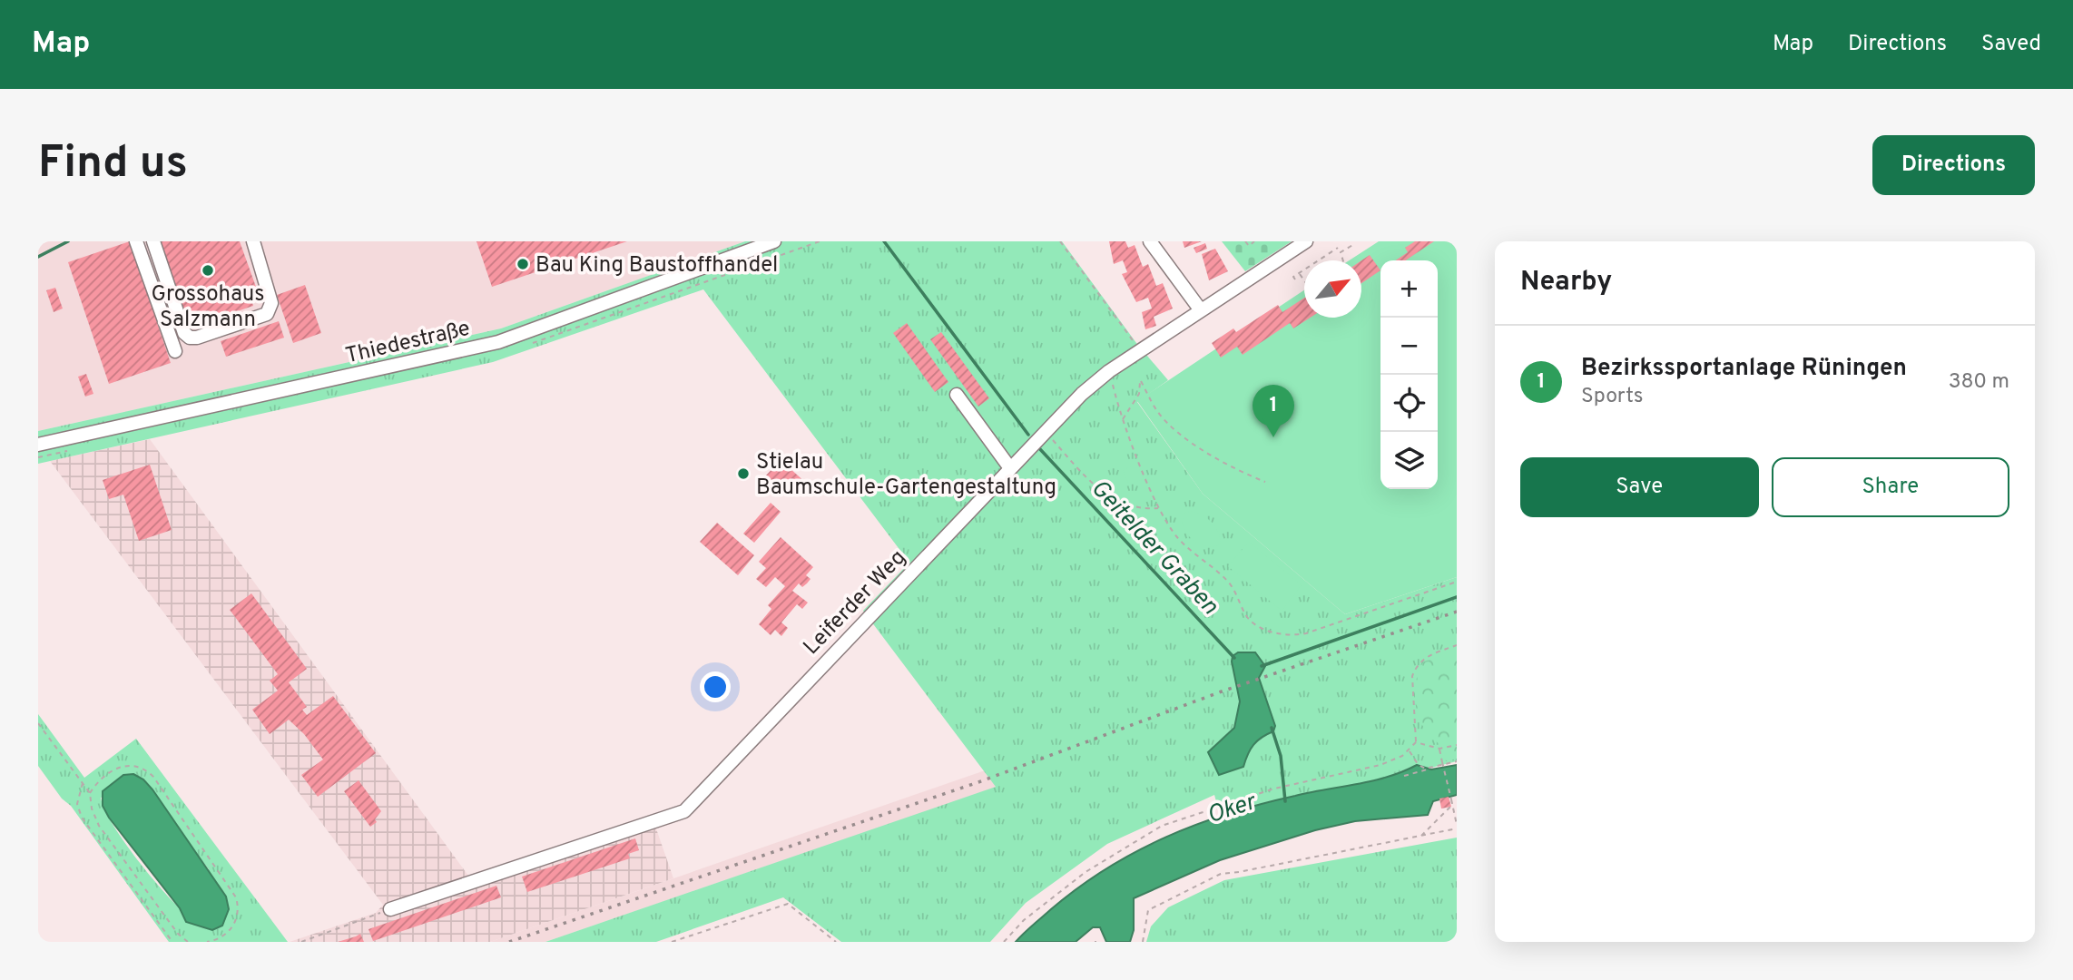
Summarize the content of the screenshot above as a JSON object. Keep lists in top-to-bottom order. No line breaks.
{"streets":{"street":["Thiedestraße","Leiferder Weg"]},"water":["Geitelder Graben","Oker"],"places":["Bau King Baustoffhandel","Grossohaus Salzmann","Stielau Baumschule-Gartengestaltung"],"north":"top right","page":{"header":"Map","nav":["Map","Directions","Saved"],"buttons":["Directions",["Save","Share"]],"title":"Find us","heading":"Nearby","map_buttons":["+","−"],"list":[{"mark":"1","name":"Bezirkssportanlage Rüningen","note":"Sports","value":"380 m"}],"pins":"1"}}
